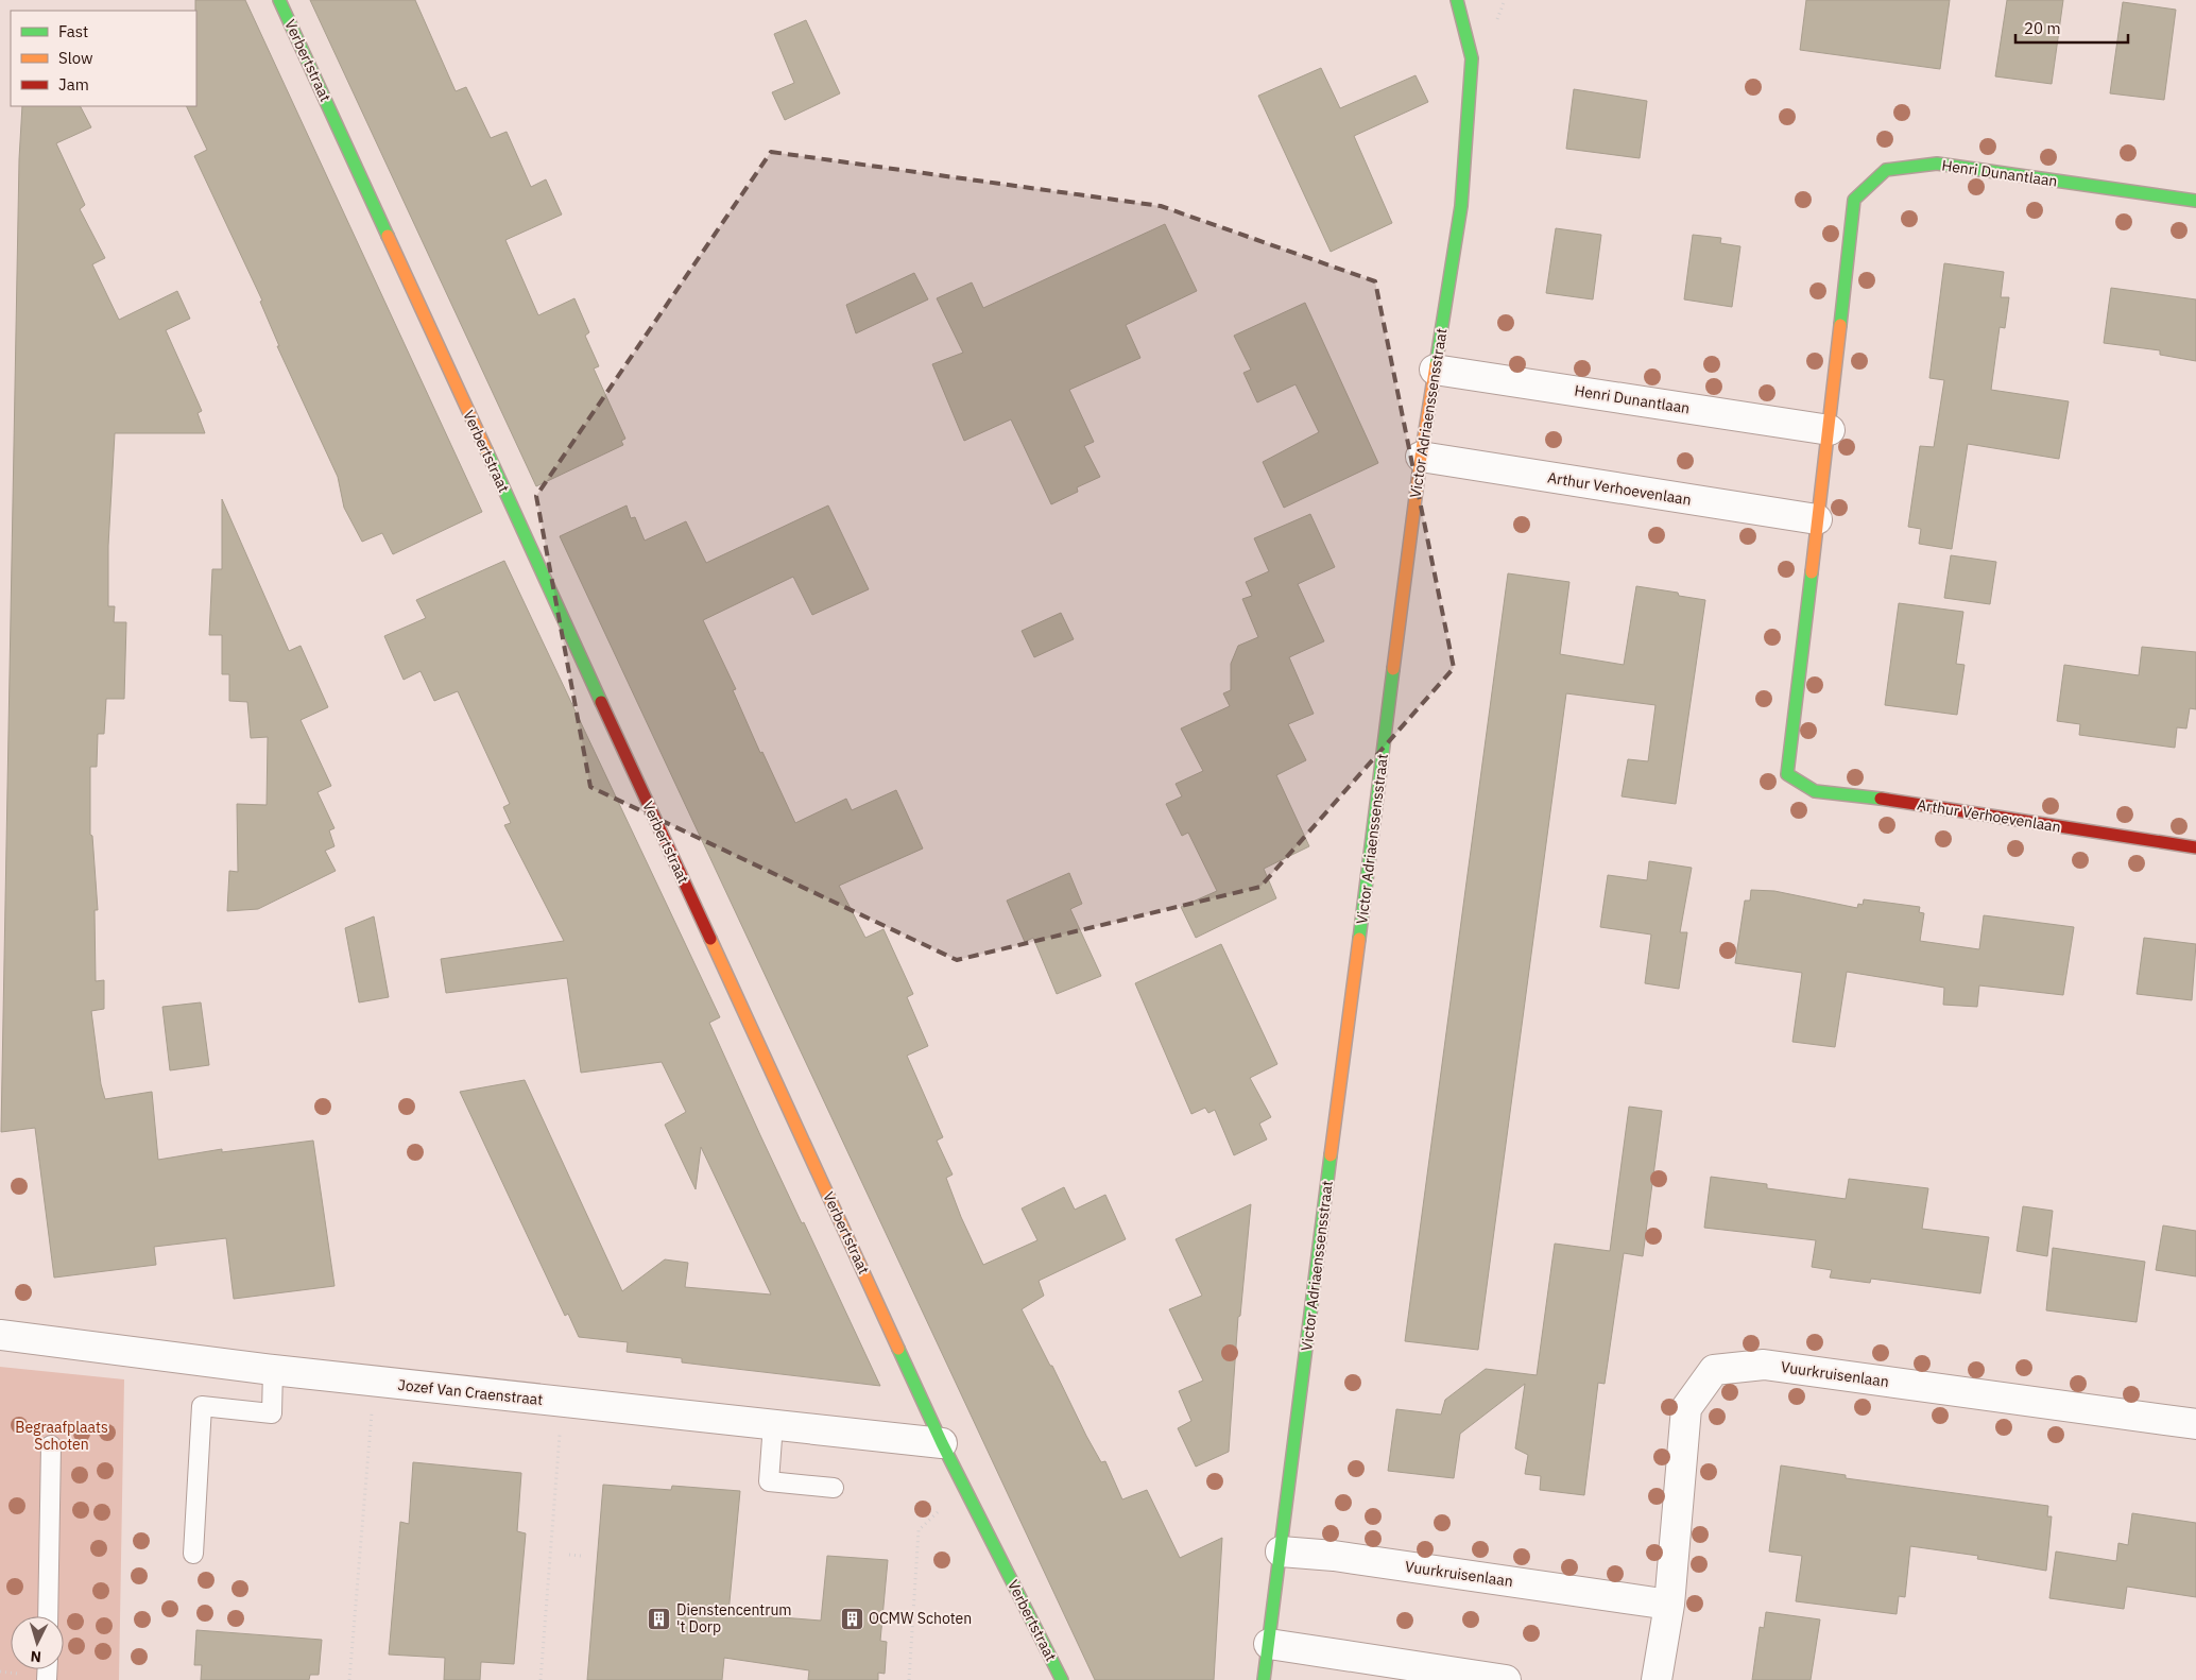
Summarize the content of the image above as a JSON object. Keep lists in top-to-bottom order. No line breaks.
{"streets":{"street":["Verbertstraat","Henri Dunantlaan","Victor Adriaenssensstraat","Arthur Verhoevenlaan","Vuurkruisenlaan","Jozef Van Craenstraat"]},"crossings":[["Verbertstraat","Jozef Van Craenstraat"],["Henri Dunantlaan","Victor Adriaenssensstraat"],["Henri Dunantlaan","Arthur Verhoevenlaan"],["Victor Adriaenssensstraat","Arthur Verhoevenlaan"],["Victor Adriaenssensstraat","Vuurkruisenlaan"]],"parks":["Begraafplaats Schoten"],"places":{"building":["Dienstencentrum 't Dorp","OCMW Schoten"]},"legend":["Fast","Slow","Jam"],"scale_bar":"20 m","north":"bottom"}
